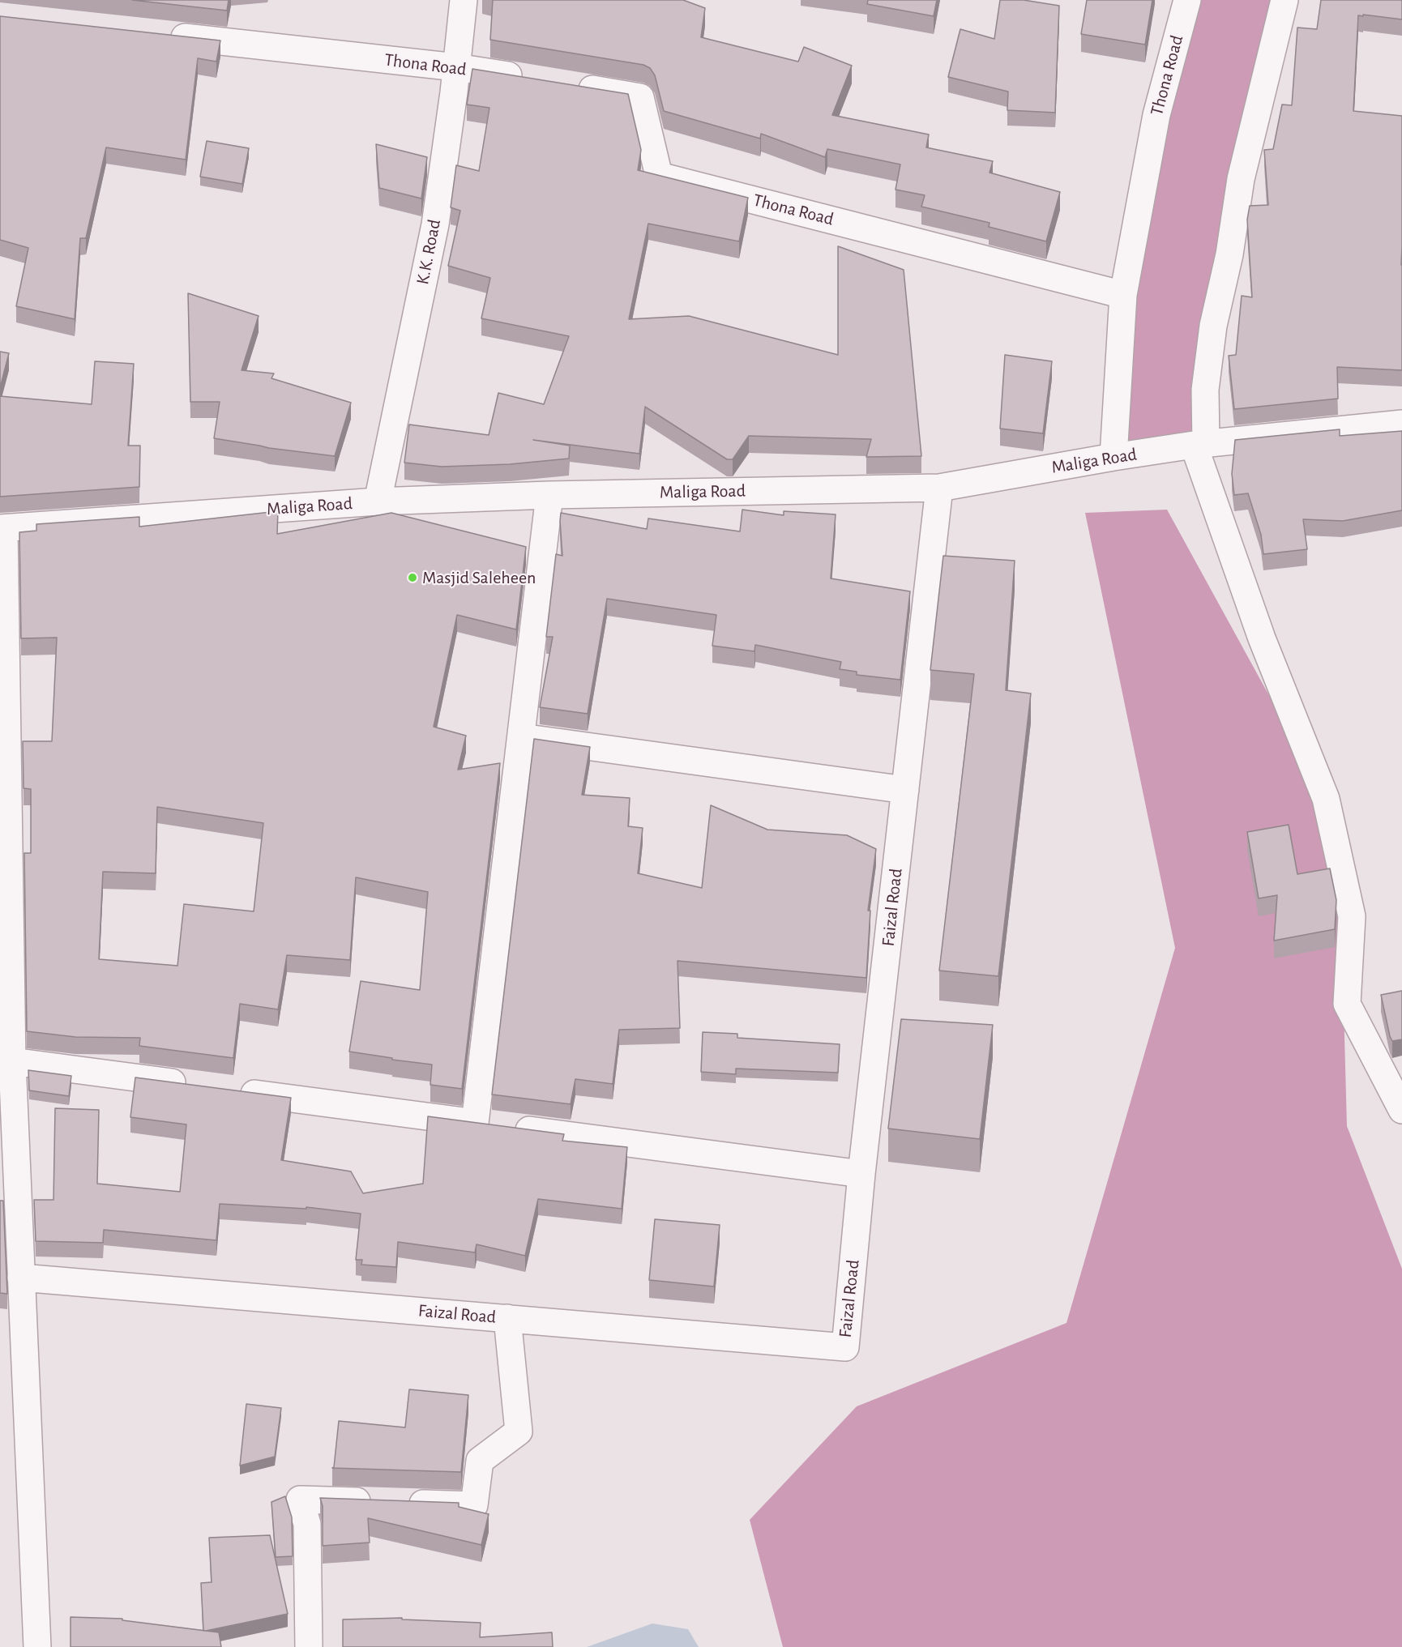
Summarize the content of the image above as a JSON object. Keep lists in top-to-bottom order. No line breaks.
{"streets":{"street":["Thona Road","K.K. Road","Maliga Road","Faizal Road"]},"crossings":[["Thona Road","K.K. Road"],["Thona Road","Maliga Road"],["K.K. Road","Maliga Road"],["Maliga Road","Faizal Road"]],"places":["Masjid Saleheen"]}
